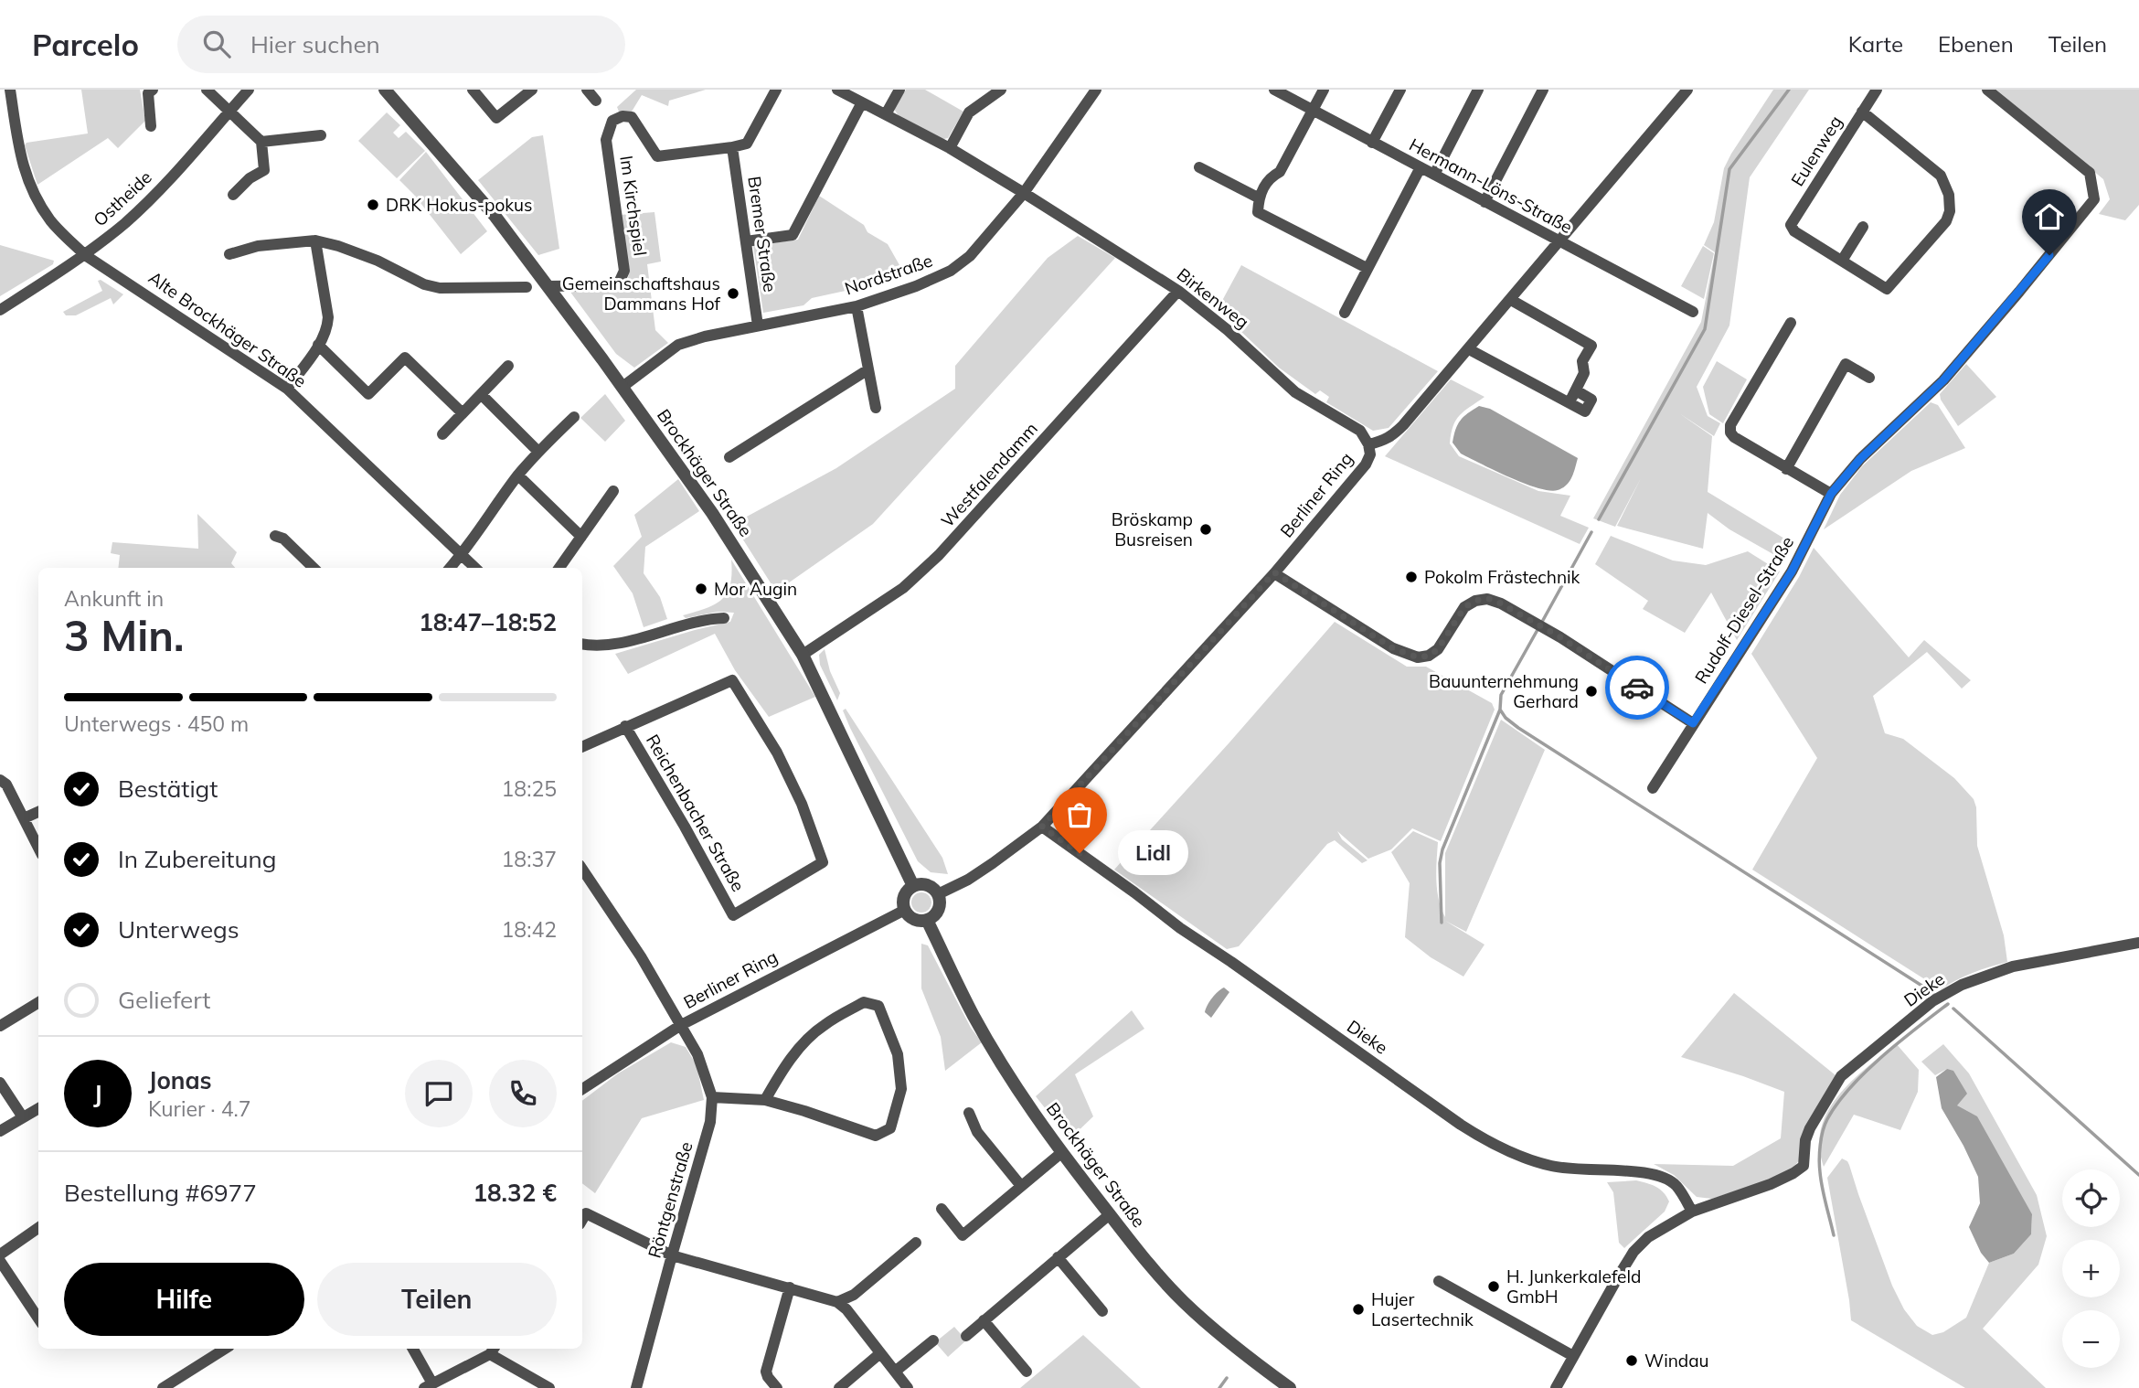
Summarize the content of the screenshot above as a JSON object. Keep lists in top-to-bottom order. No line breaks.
{"streets":{"street":["Eulenweg","Hermann-Löns-Straße","Ostheide","Im Kirchspiel","Bremer Straße","Nordstraße","Birkenweg","Alte Brockhäger Straße","Brockhäger Straße","Westfalendamm","Berliner Ring","Rudolf-Diesel-Straße","Reichenbacher Straße","Dieke","Röntgenstraße"]},"crossings":[["Hermann-Löns-Straße","Berliner Ring"],["Ostheide","Alte Brockhäger Straße"],["Im Kirchspiel","Bremer Straße"],["Im Kirchspiel","Brockhäger Straße"],["Bremer Straße","Nordstraße"],["Nordstraße","Birkenweg"],["Nordstraße","Brockhäger Straße"],["Birkenweg","Westfalendamm"],["Birkenweg","Berliner Ring"],["Brockhäger Straße","Westfalendamm"],["Brockhäger Straße","Berliner Ring"],["Berliner Ring","Dieke"],["Berliner Ring","Röntgenstraße"]],"places":["DRK Hokus-pokus","Gemeinschaftshaus Dammans Hof","Bröskamp Busreisen","Pokolm Frästechnik","Mor Augin","Bauunternehmung Gerhard","Lidl","H. Junkerkalefeld GmbH","Hujer Lasertechnik","Windau"],"page":{"header":"Parcelo","search":"Hier suchen","nav":["Karte","Ebenen","Teilen"],"heading":["3 Min.","Ankunft in","18:47–18:52"],"panel":["Jonas","Kurier · 4.7","Bestellung #6977","18.32 €"],"bar":"Unterwegs · 450 m","list":[["Bestätigt","18:25"],["In Zubereitung","18:37"],["Unterwegs","18:42"],"Geliefert"],"bubble":"Lidl","round":"J","map_buttons":["+","−"],"buttons":["Hilfe","Teilen"]}}
